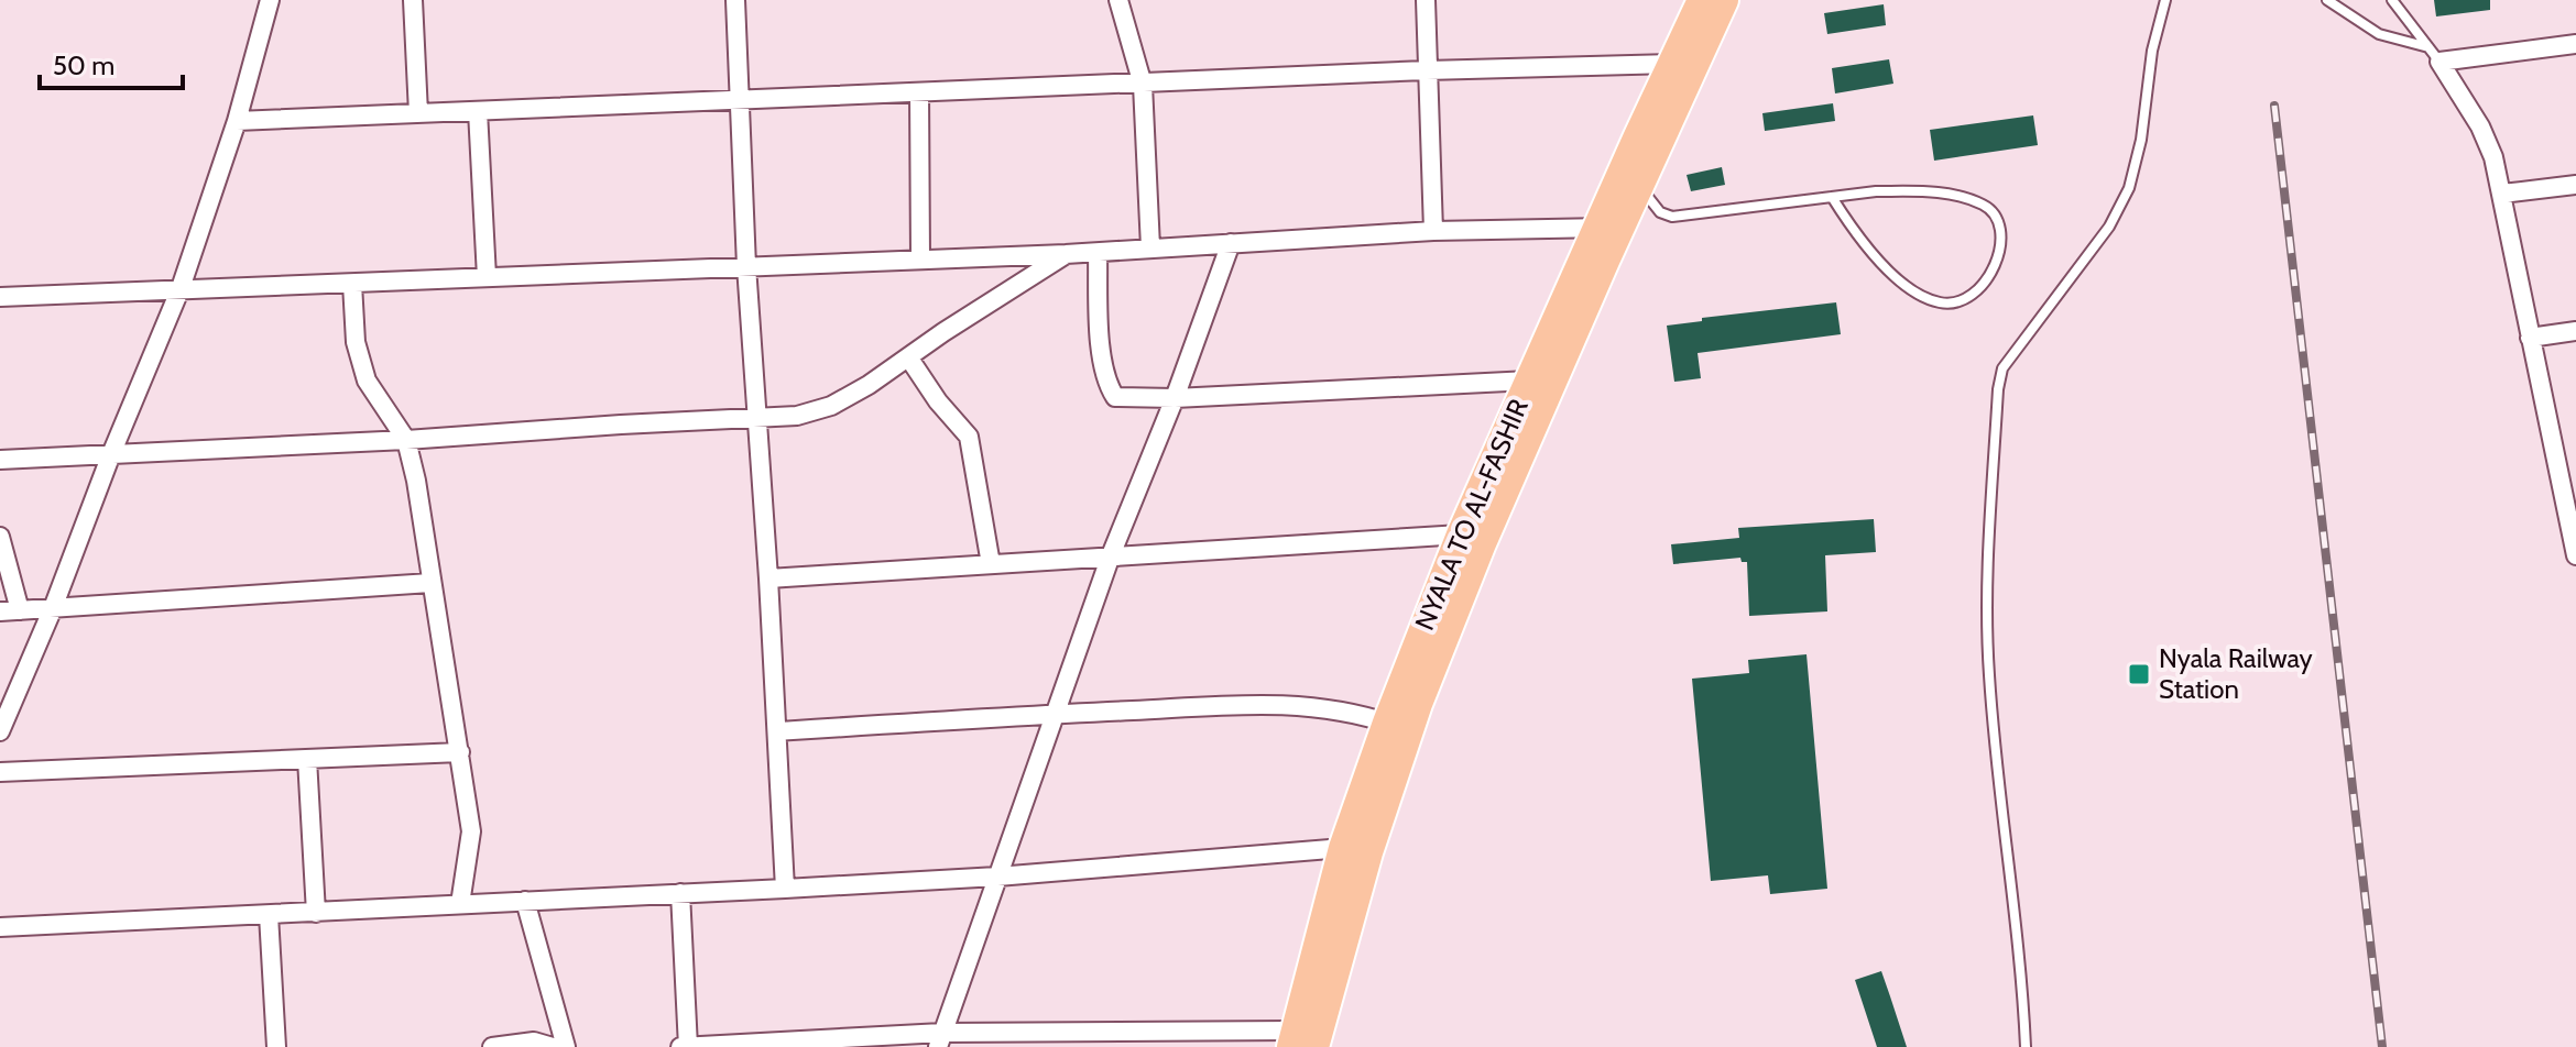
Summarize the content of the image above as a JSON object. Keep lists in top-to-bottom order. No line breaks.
{"streets":{"highway":["NYALA TO AL-FASHIR"]},"places":{"transit":["Nyala Railway Station"]},"scale_bar":"50 m"}
